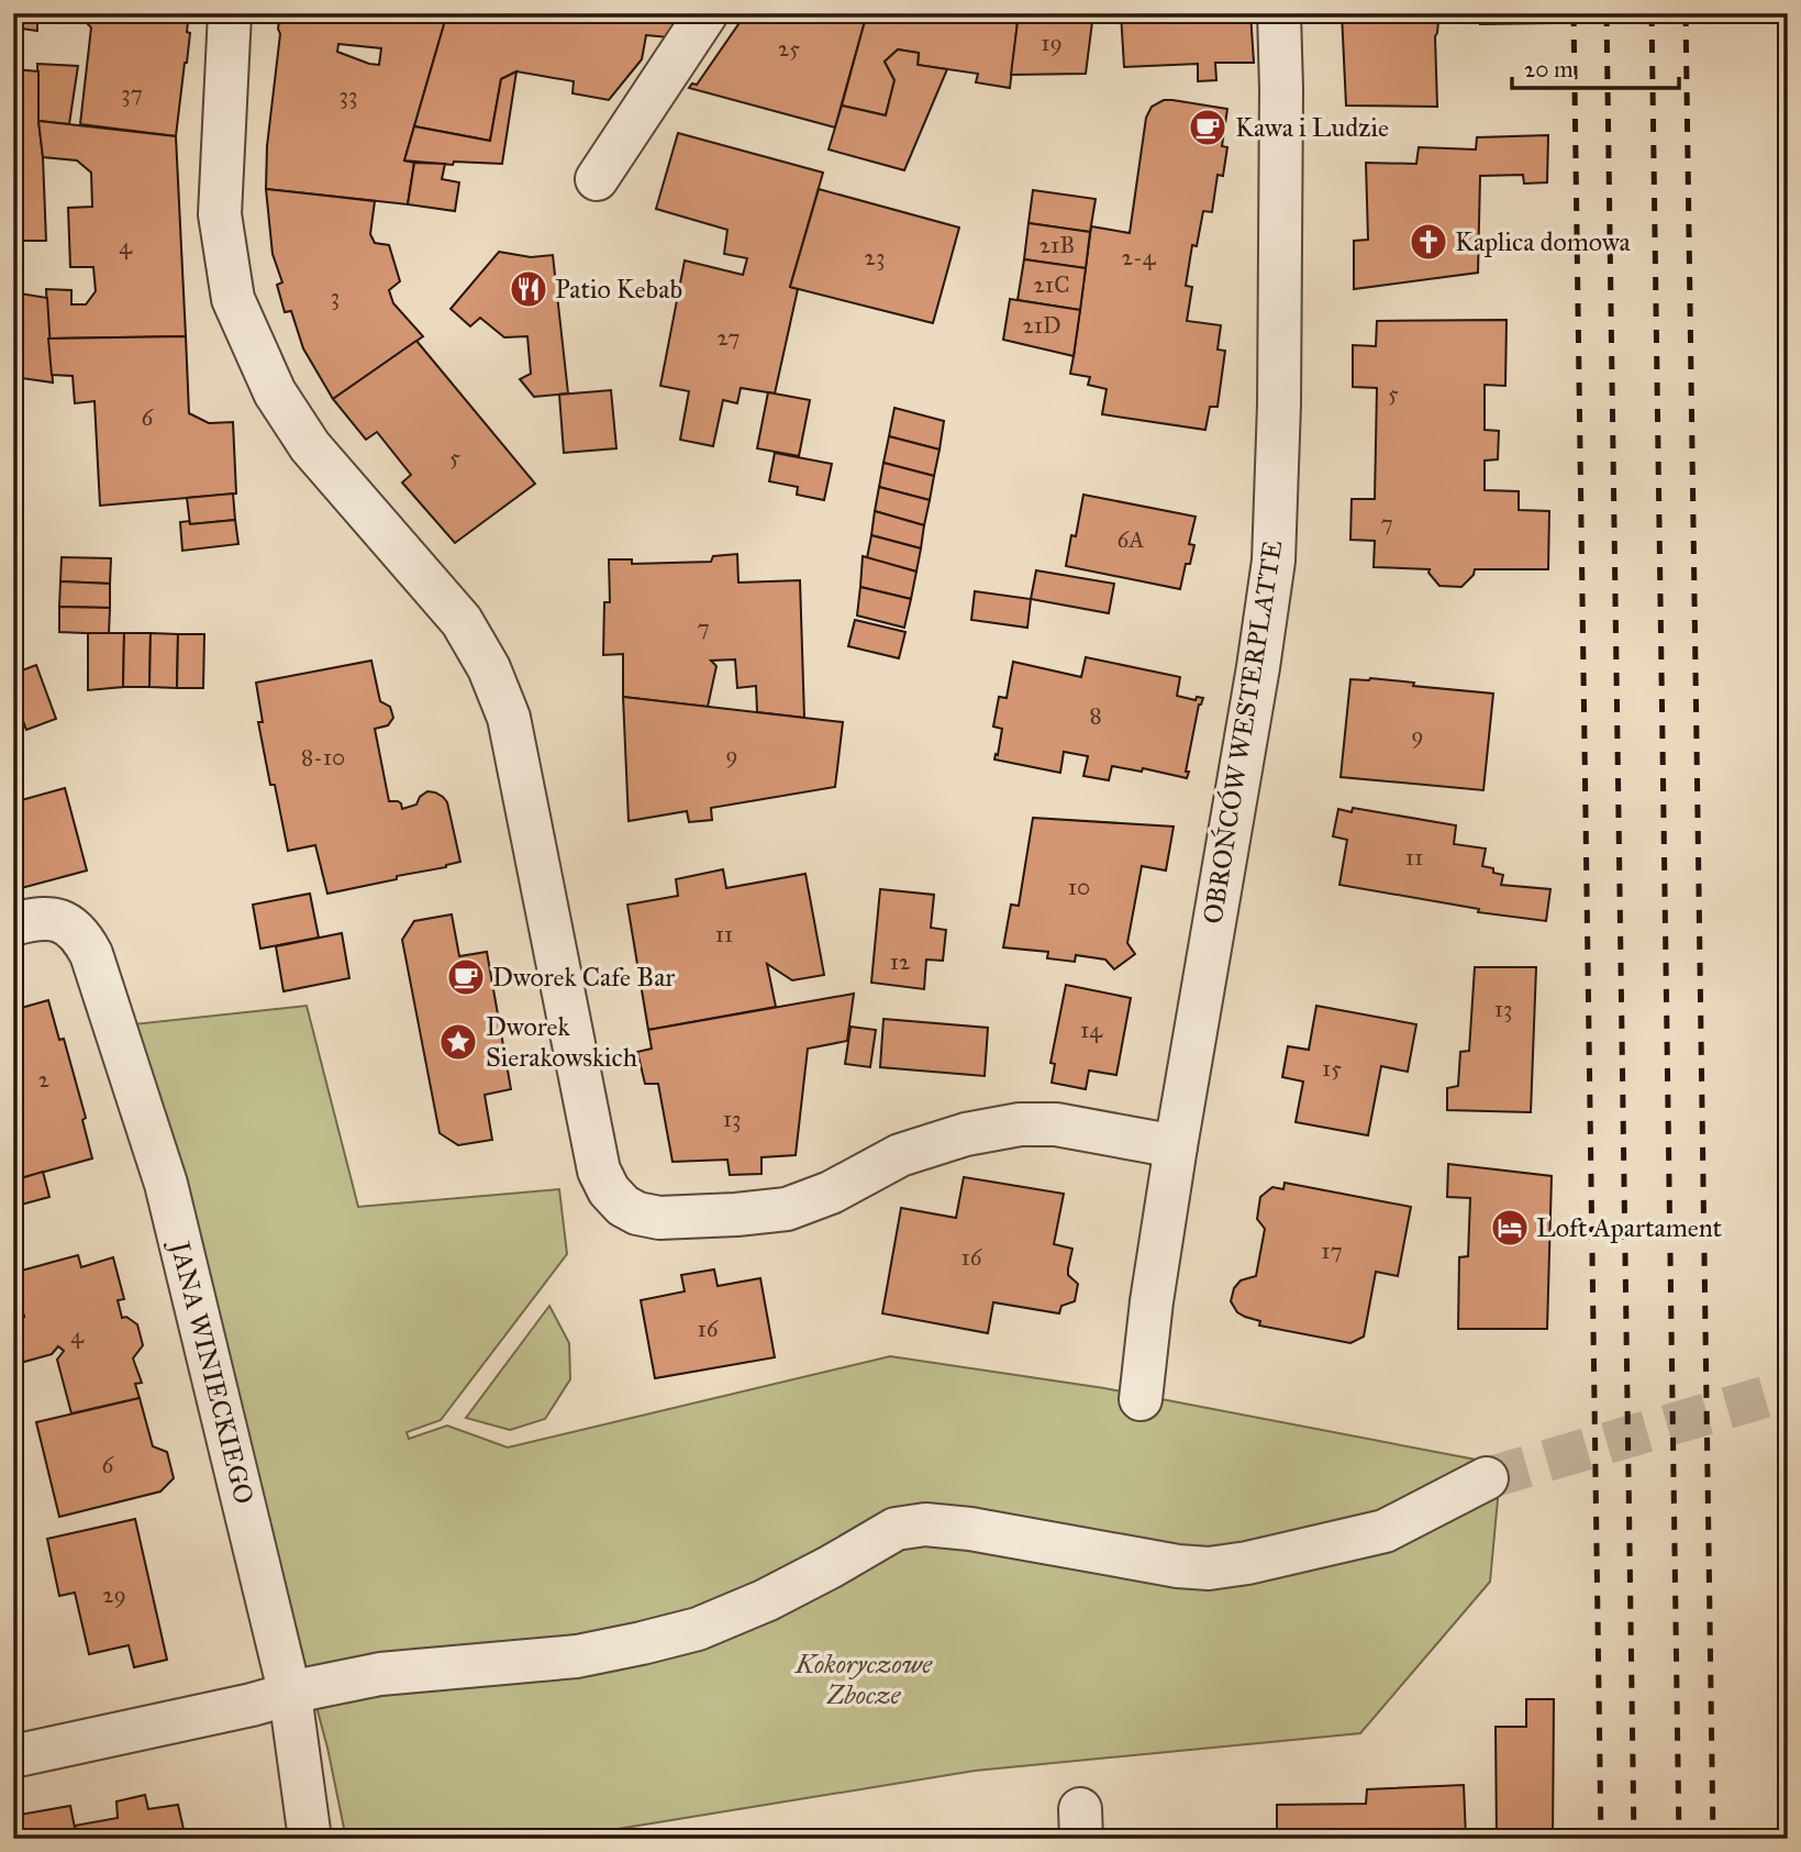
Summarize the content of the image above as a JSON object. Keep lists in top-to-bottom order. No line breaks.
{"streets":{"street":["OBROŃCÓW WESTERPLATTE","JANA WINIECKIEGO"]},"parks":["Kokoryczowe Zbocze"],"places":{"cafe":["Kawa i Ludzie","Dworek Cafe Bar"],"church":["Kaplica domowa"],"restaurant":["Patio Kebab"],"place":["Dworek Sierakowskich"],"hotel":["Loft Apartament"]},"house_numbers":["19","25","37","33","21B","4","23","2-4","21C","3","21D","27","5","6","5","7","6A","7","8","9","9","8-10","11","10","11","12","13","14","15","2","13","17","16","16","4","6","29"],"scale_bar":"20 m"}
